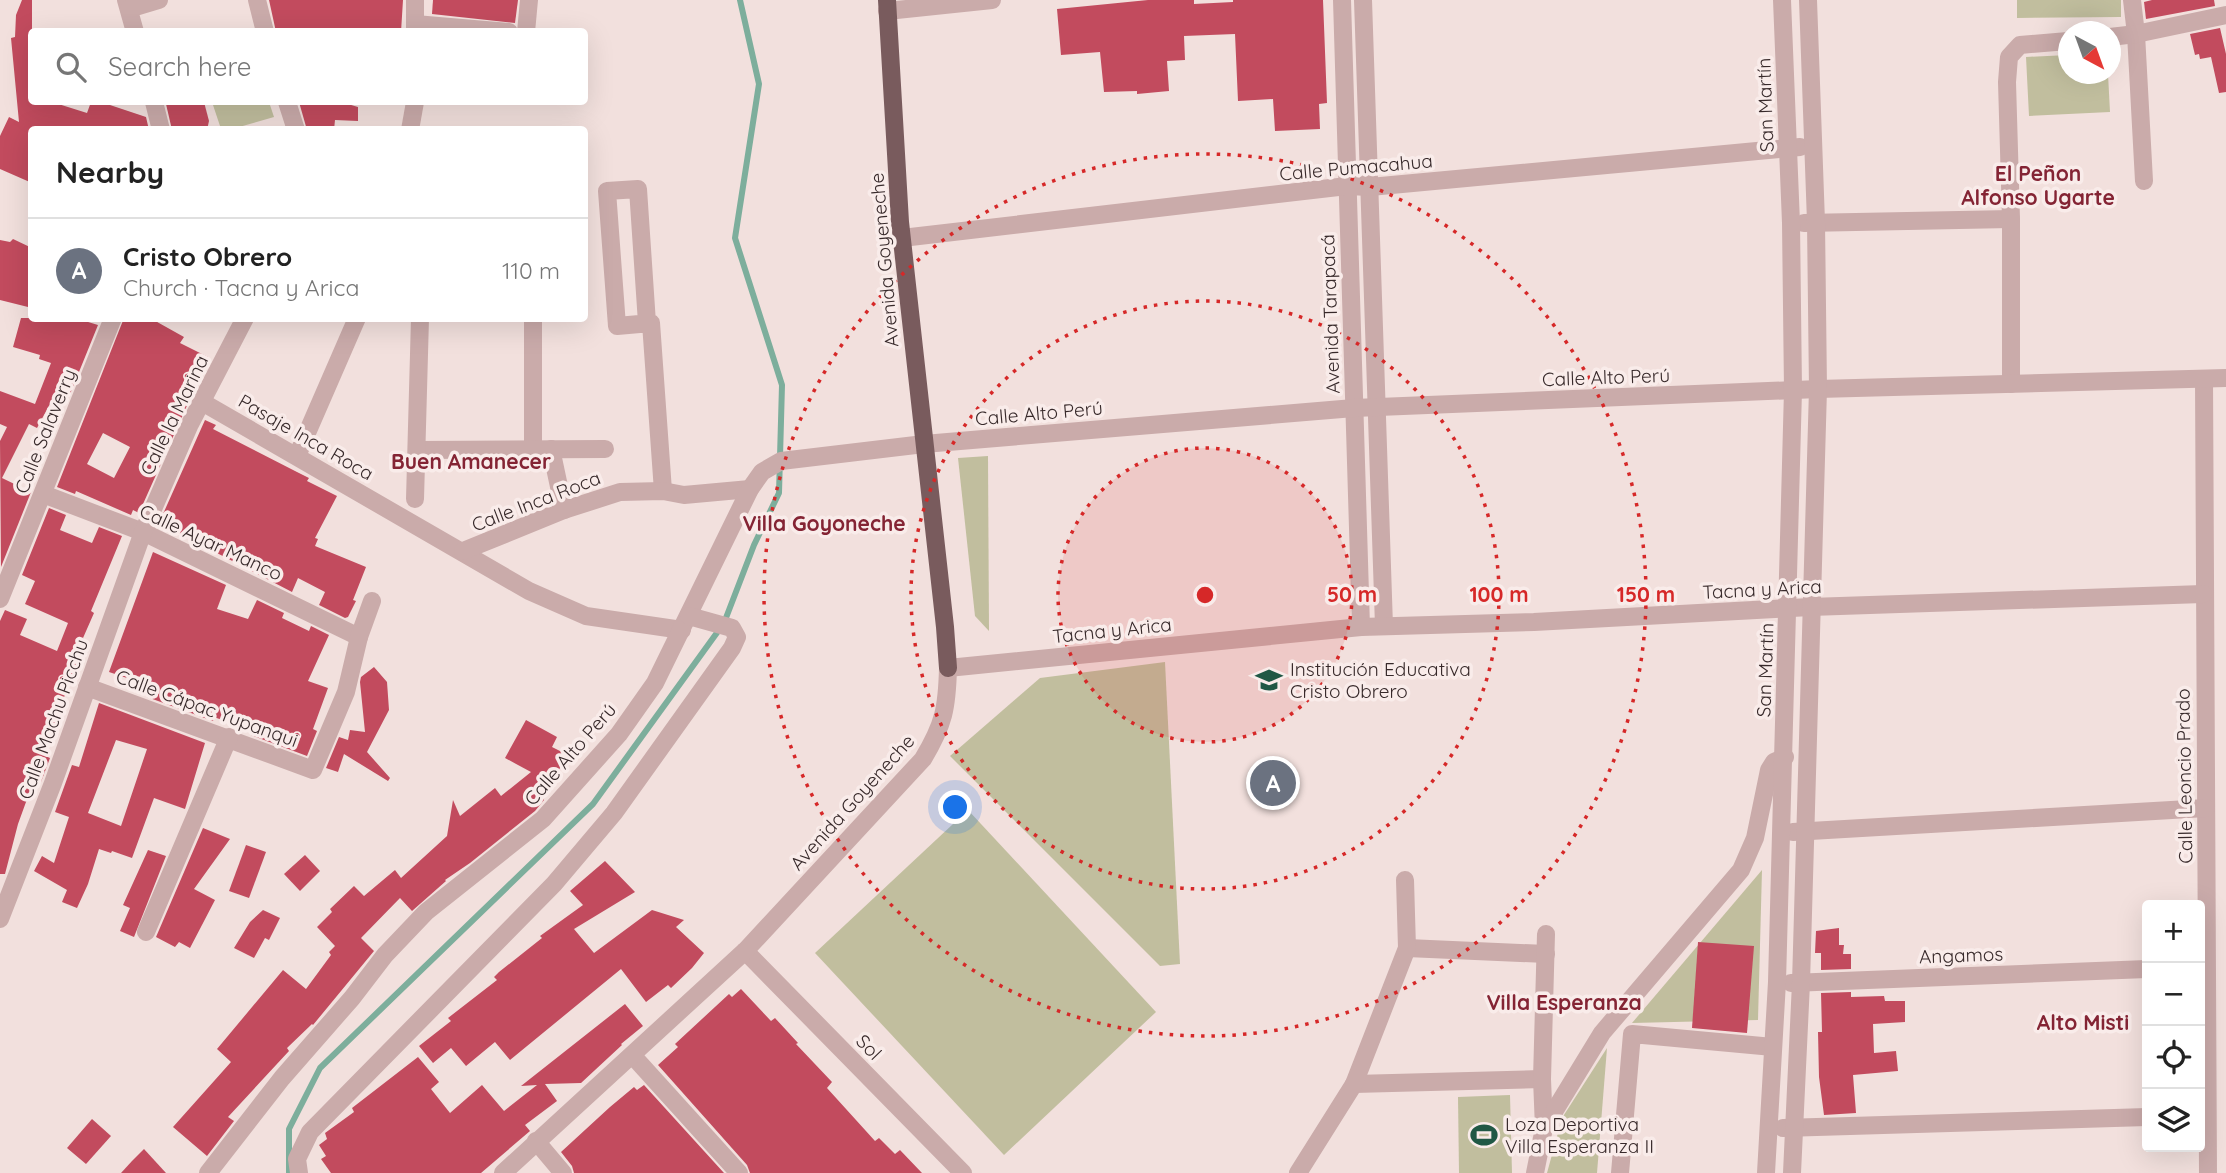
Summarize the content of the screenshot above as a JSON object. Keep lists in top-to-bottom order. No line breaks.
{"streets":{"main road":["Avenida Goyeneche"],"street":["San Martín","Calle Pumacahua","Avenida Tarapacá","Calle Alto Perú","Calle la Marina","Calle Salaverry","Pasaje Inca Roca","Calle Inca Roca","Calle Ayar Manco","Tacna y Arica","Calle Cápac Yupanqui","Calle Machu Picchu","Calle Leoncio Prado","Angamos","Sol"]},"crossings":[["San Martín","Calle Pumacahua"],["San Martín","Calle Alto Perú"],["San Martín","Tacna y Arica"],["San Martín","Angamos"],["Calle Pumacahua","Avenida Goyeneche"],["Calle Pumacahua","Avenida Tarapacá"],["Avenida Goyeneche","Calle Alto Perú"],["Avenida Goyeneche","Tacna y Arica"],["Avenida Goyeneche","Sol"],["Avenida Tarapacá","Calle Alto Perú"],["Avenida Tarapacá","Tacna y Arica"],["Calle Alto Perú","Pasaje Inca Roca"],["Calle Alto Perú","Calle Inca Roca"],["Calle Alto Perú","Calle Leoncio Prado"],["Calle la Marina","Pasaje Inca Roca"],["Calle la Marina","Calle Ayar Manco"],["Calle la Marina","Calle Machu Picchu"],["Calle Salaverry","Calle Ayar Manco"],["Pasaje Inca Roca","Calle Inca Roca"],["Calle Ayar Manco","Calle Cápac Yupanqui"],["Calle Ayar Manco","Calle Machu Picchu"],["Tacna y Arica","Calle Leoncio Prado"],["Calle Cápac Yupanqui","Calle Machu Picchu"]],"districts":["El Peñon Alfonso Ugarte","Buen Amanecer","Villa Goyoneche","Villa Esperanza","Alto Misti"],"places":{"school or university":["Institución Educativa Cristo Obrero"],"sports":["Loza Deportiva Villa Esperanza II"]},"north":"bottom right","page":{"search":"Search here","heading":"Nearby","list":[{"mark":"A","name":"Cristo Obrero","note":"Church · Tacna y Arica","value":"110 m"}],"pins":"A","map_buttons":["+","−"]},"rings":["50 m","100 m","150 m"]}
